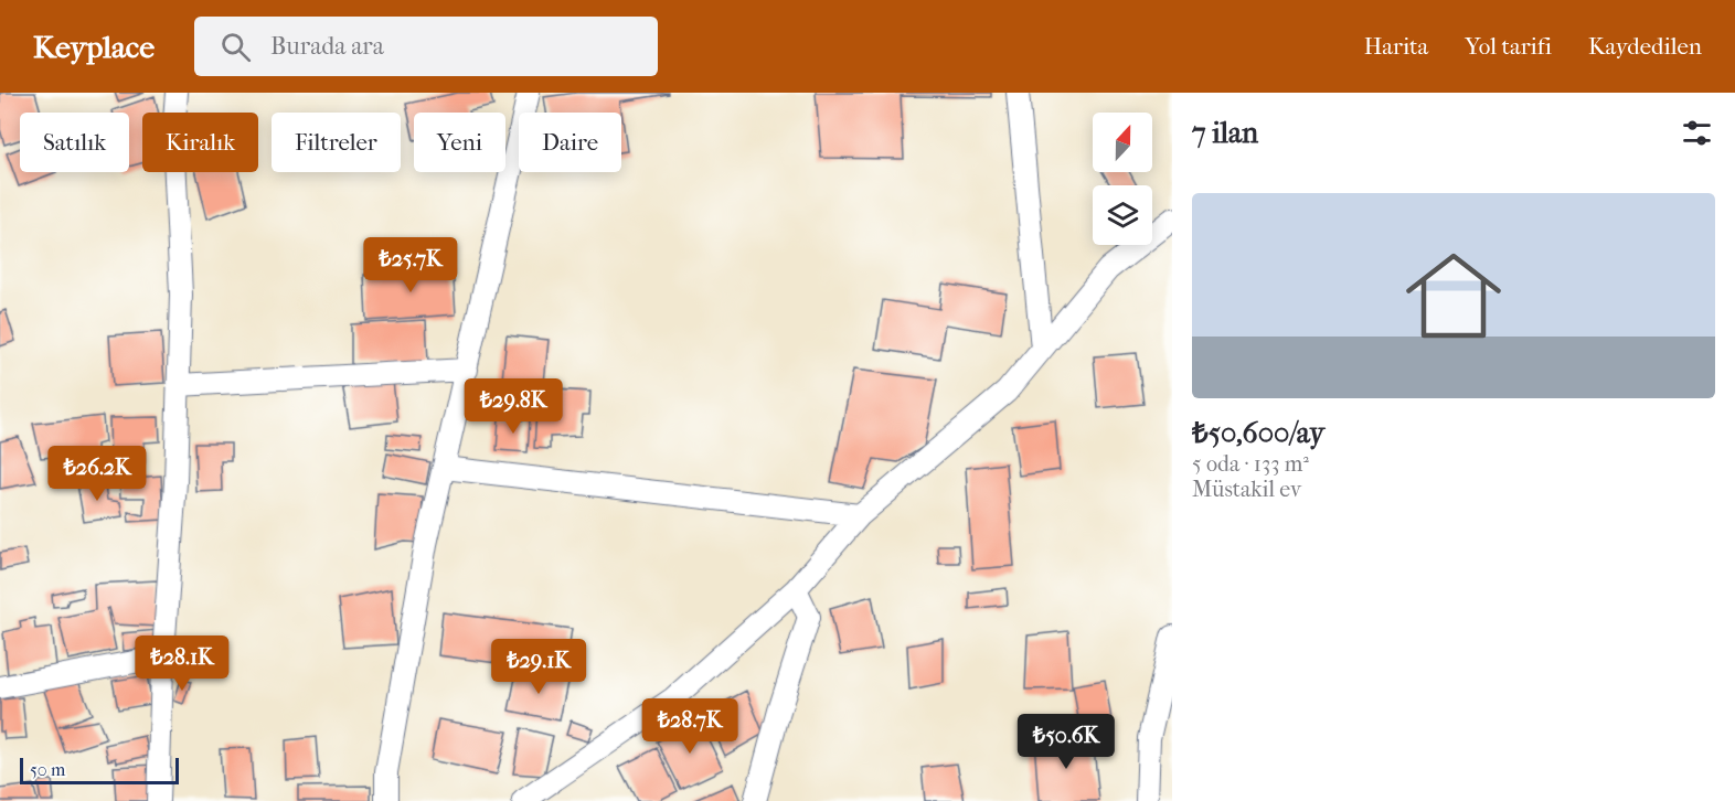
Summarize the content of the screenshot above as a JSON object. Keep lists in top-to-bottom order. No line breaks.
{"scale_bar":"50 m","north":"top","page":{"header":"Keyplace","search":"Burada ara","nav":["Harita","Yol tarifi","Kaydedilen"],"heading":"7 ilan","chip":["Satılık","Kiralık","Filtreler","Yeni","Daire"],"list":[{"name":"₺50,600/ay","note":"5 oda · 133 m² · Müstakil ev"}],"price":["₺25.7K","₺29.8K","₺26.2K","₺28.1K","₺29.1K","₺28.7K","₺50.6K"],"scale":"50 m"}}
